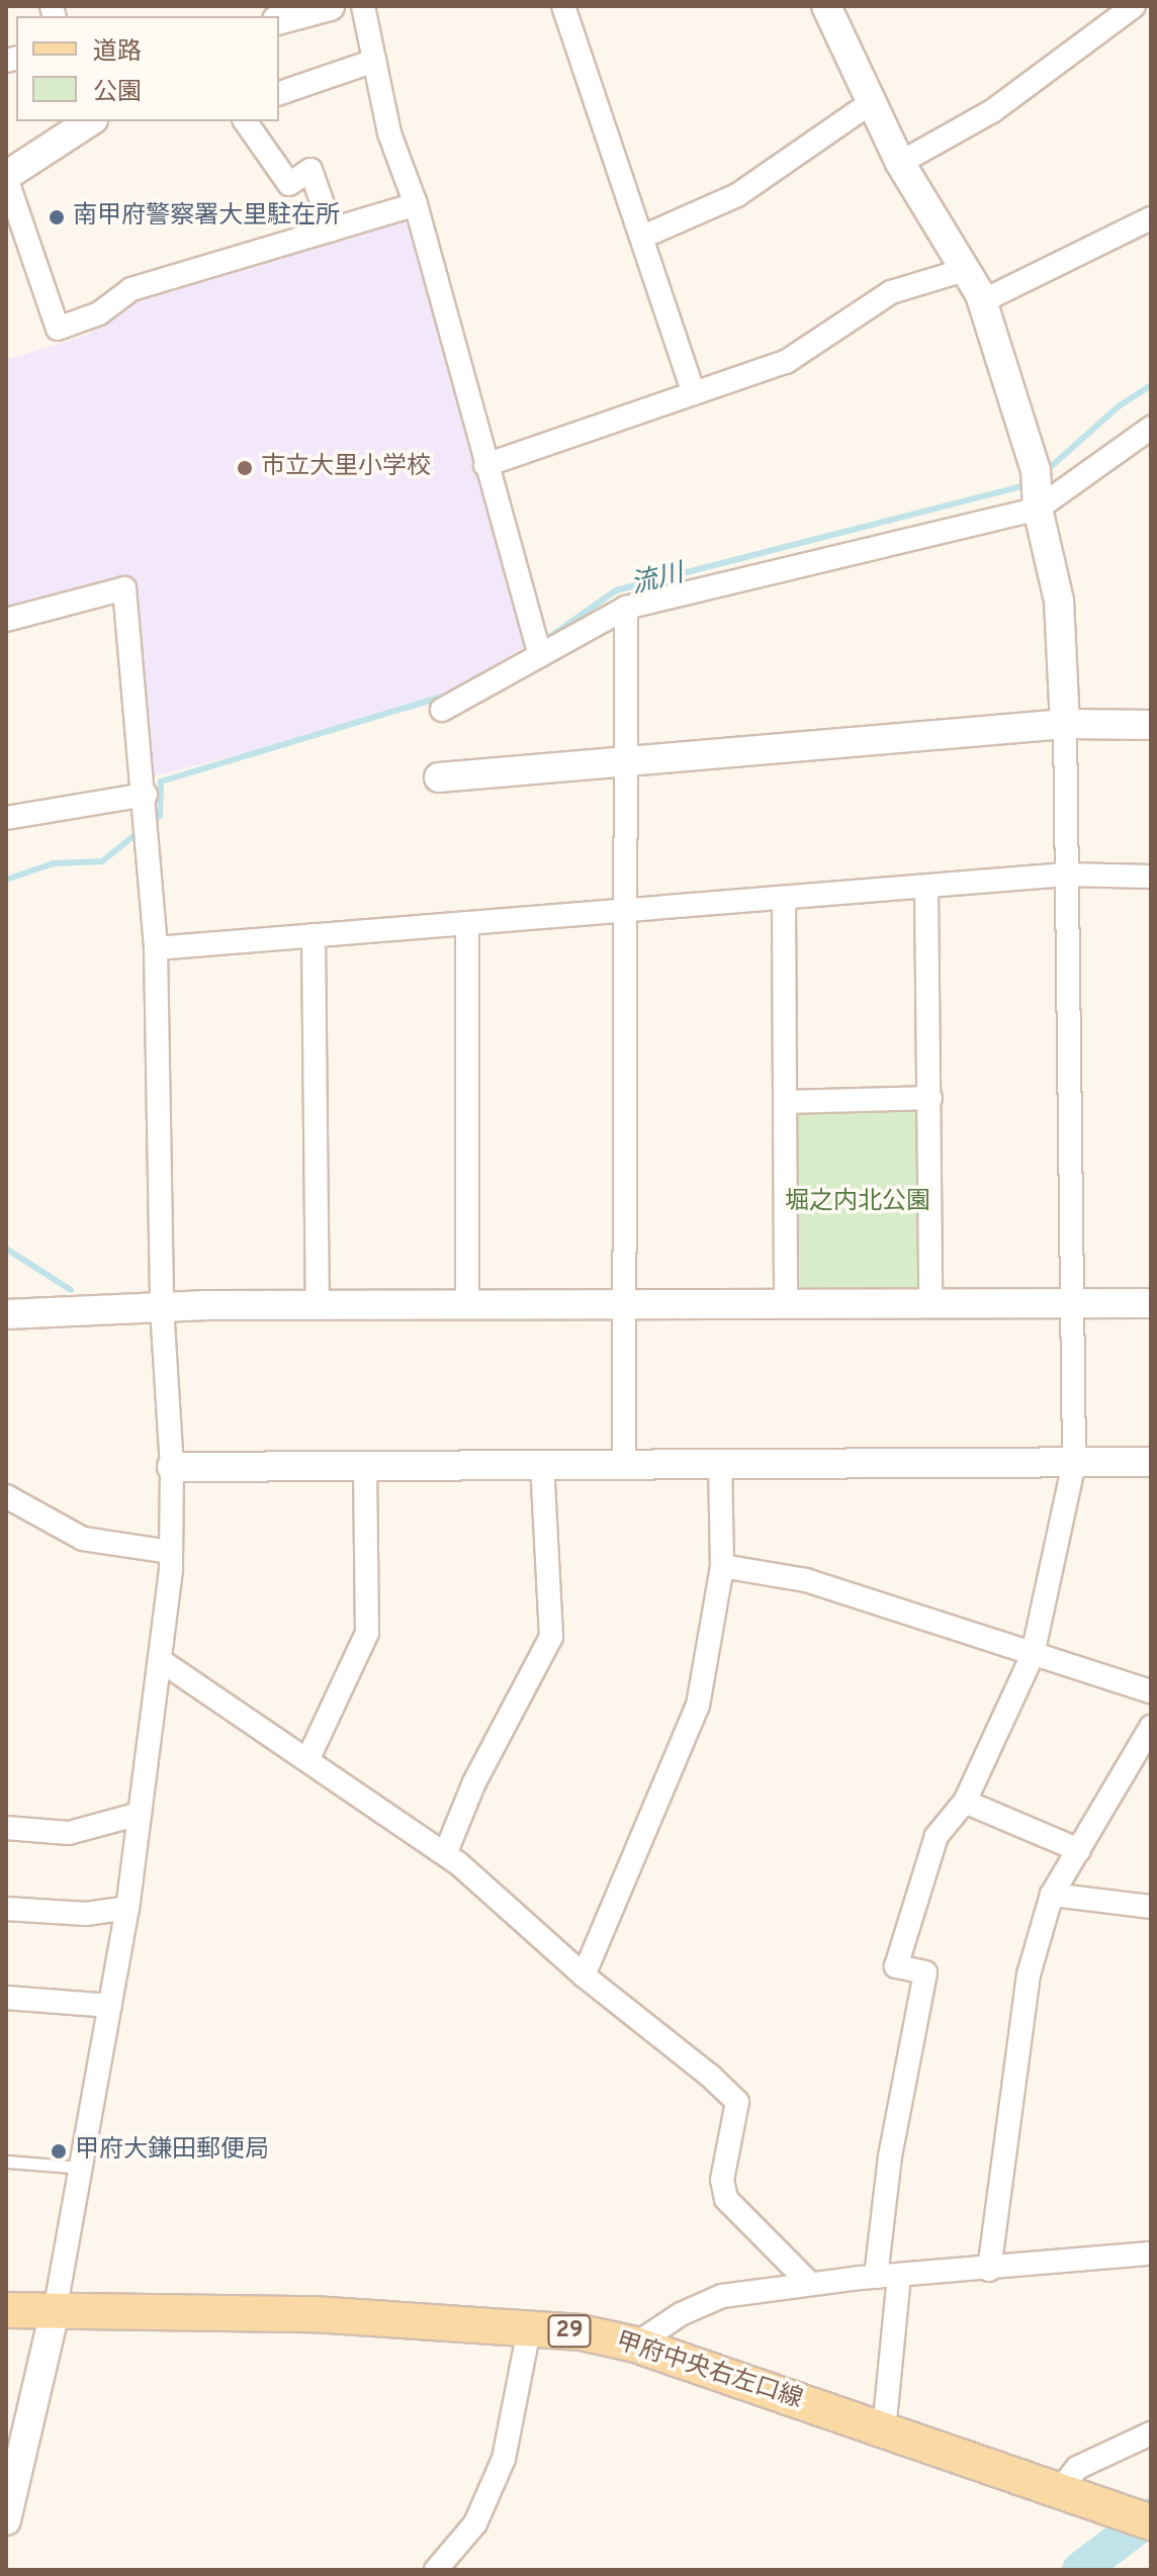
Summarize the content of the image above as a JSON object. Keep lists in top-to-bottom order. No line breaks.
{"streets":{"main road":["29","甲府中央右左口線"]},"water":["流川"],"parks":["堀之内北公園"],"places":["南甲府警察署大里駐在所","市立大里小学校","甲府大鎌田郵便局"],"legend":["道路","公園"]}
